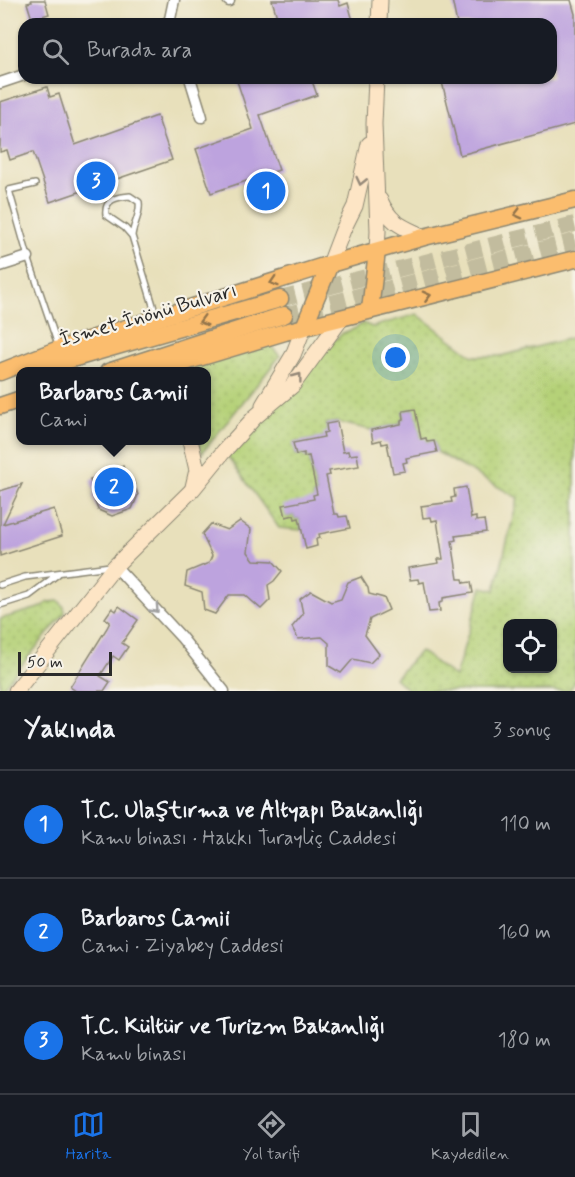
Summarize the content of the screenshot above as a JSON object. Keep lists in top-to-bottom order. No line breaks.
{"streets":{"main road":["İsmet İnönü Bulvarı"]},"scale_bar":"50 m","page":{"search":"Burada ara","pins":["3","1","2"],"popup":["Barbaros Camii","Cami"],"scale":"50 m","heading":["Yakında","3 sonuç"],"list":[{"mark":"1","name":"T.C. Ulaştırma ve Altyapı Bakanlığı","note":"Kamu binası · Hakkı Turayliç Caddesi","value":"110 m"},{"mark":"2","name":"Barbaros Camii","note":"Cami · Ziyabey Caddesi","value":"160 m"},{"mark":"3","name":"T.C. Kültür ve Turizm Bakanlığı","note":"Kamu binası","value":"180 m"}],"nav":["Harita","Yol tarifi","Kaydedilen"]}}
